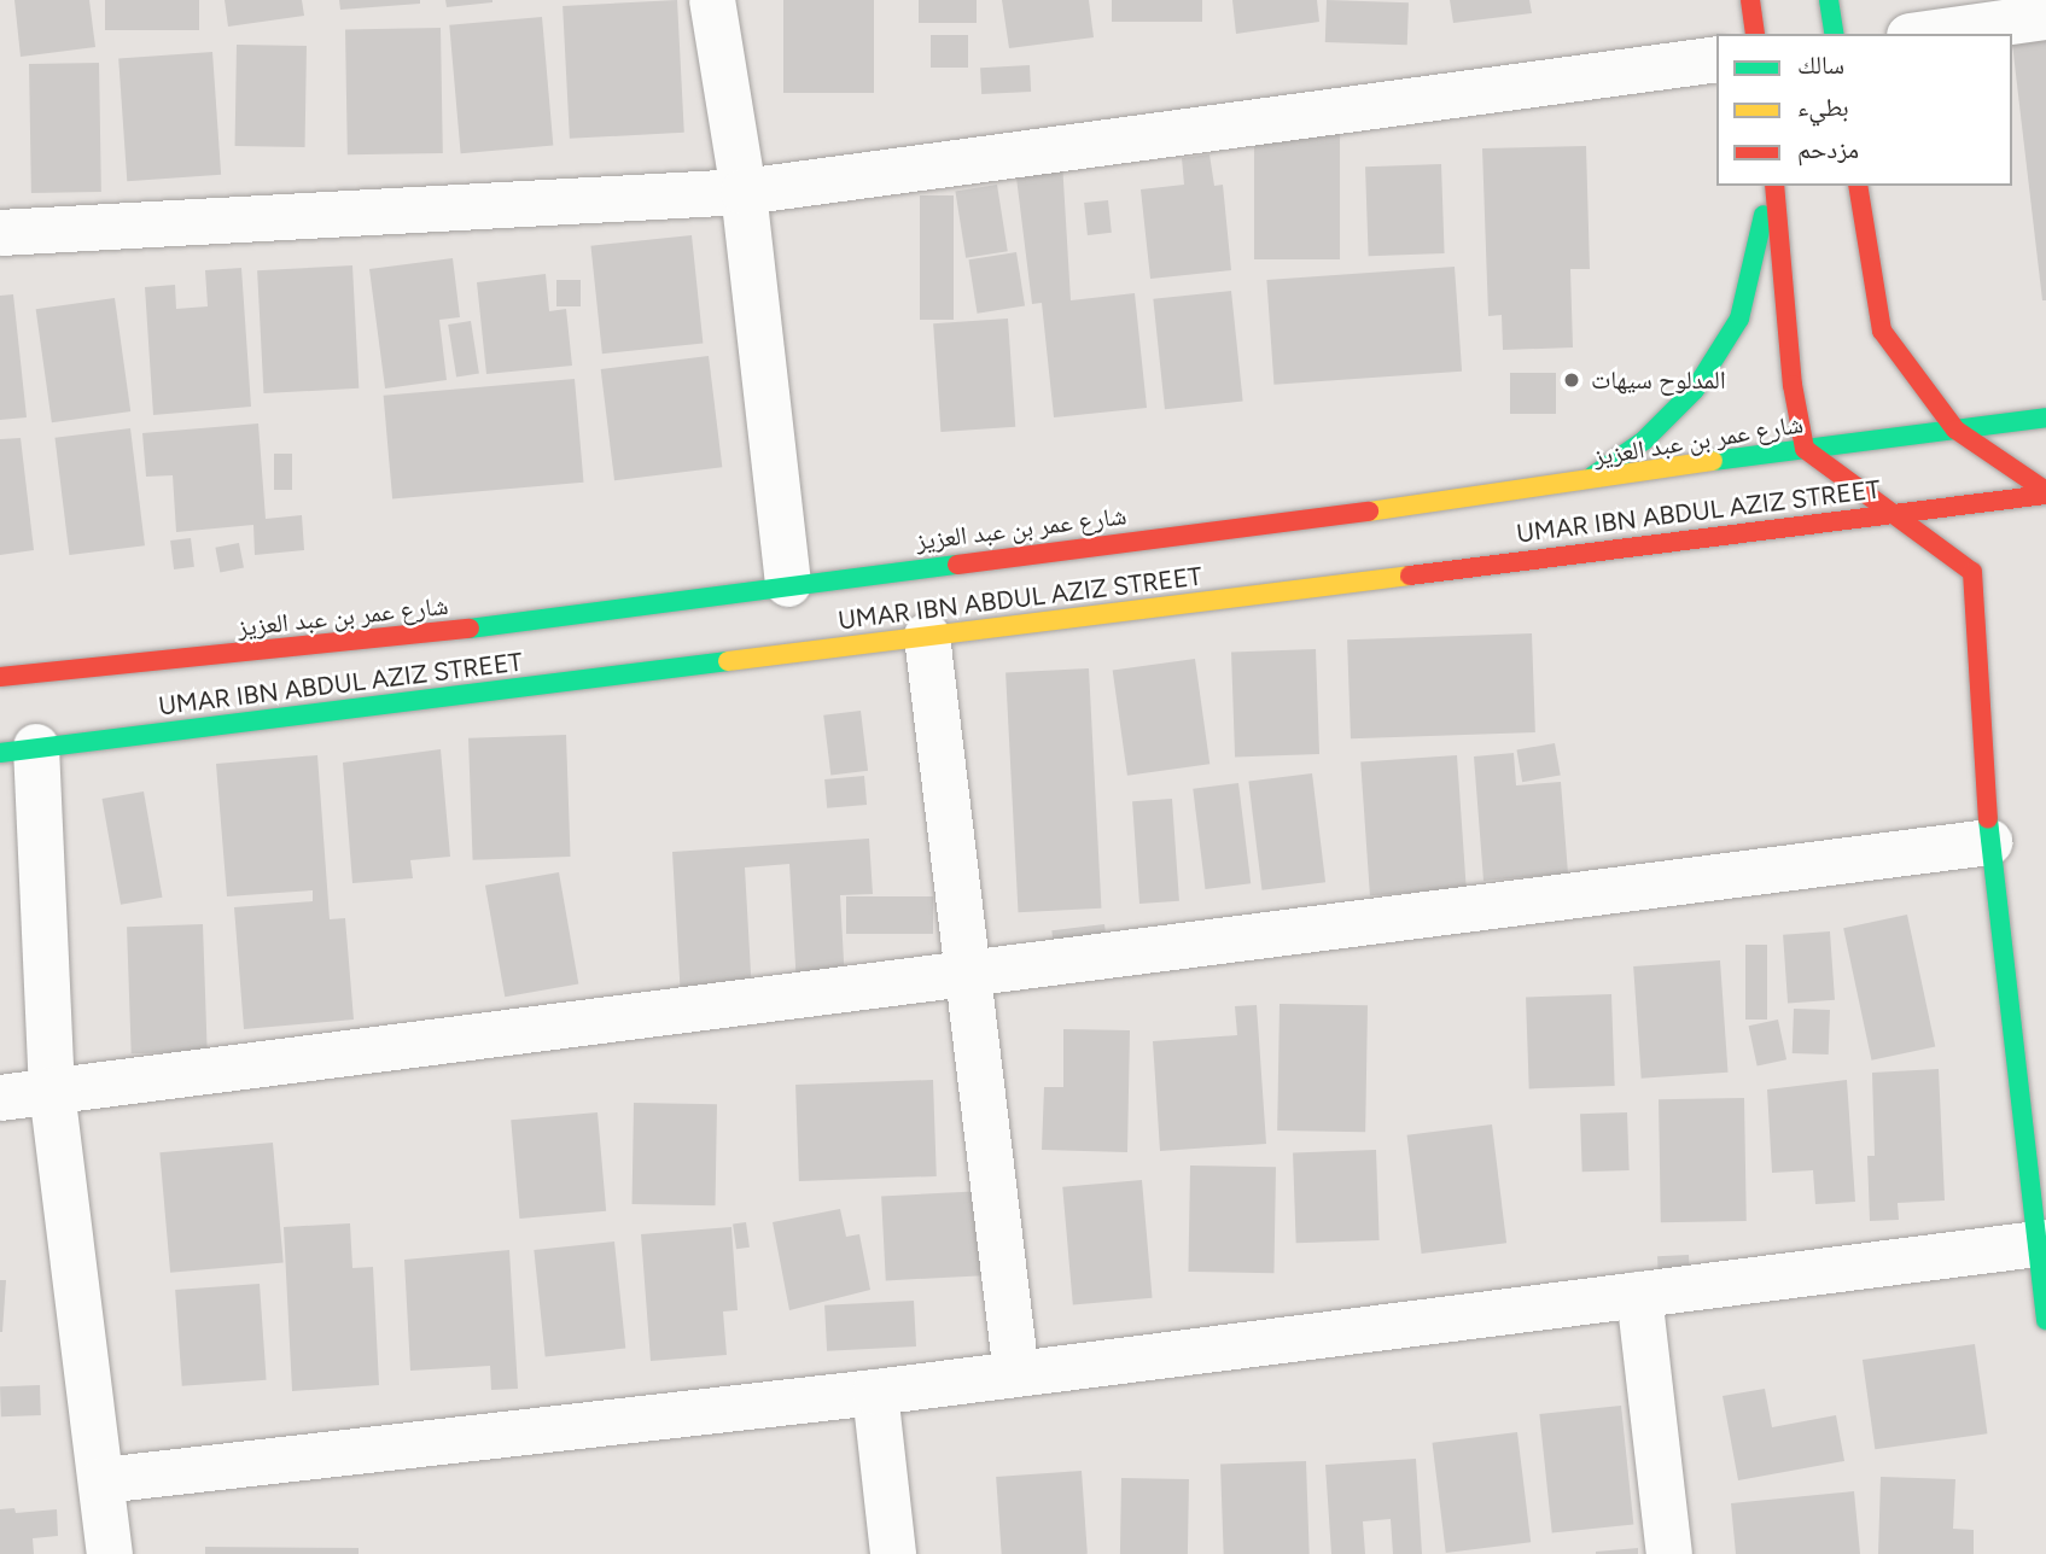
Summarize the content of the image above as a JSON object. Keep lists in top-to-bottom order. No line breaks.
{"streets":{"main road":["شارع عمر بن عبد العزيز","UMAR IBN ABDUL AZIZ STREET"]},"places":["المدلوح سيهات"],"legend":["سالك","بطيء","مزدحم"]}
